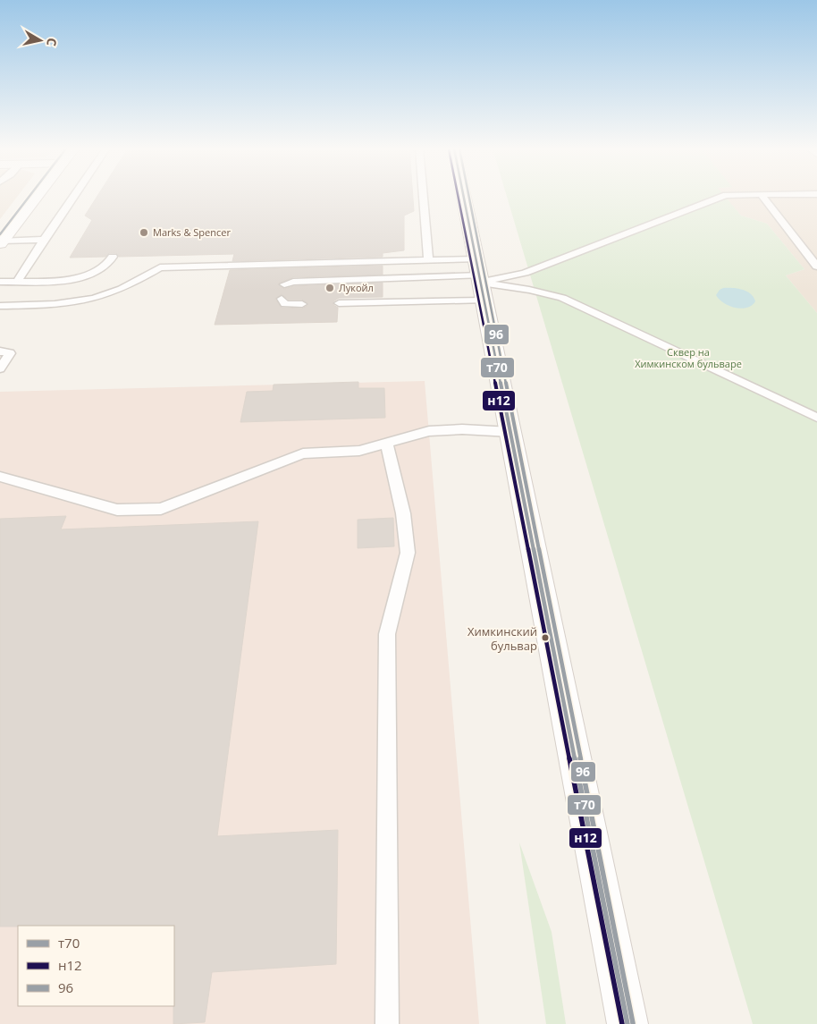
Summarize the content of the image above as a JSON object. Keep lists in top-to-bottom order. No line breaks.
{"parks":["Сквер на Химкинском бульваре"],"places":["Marks & Spencer","Лукойл","Химкинский бульвар"],"lines":["transit line т70","transit line н12","transit line 96"],"legend":["т70","н12","96"],"north":"right"}
